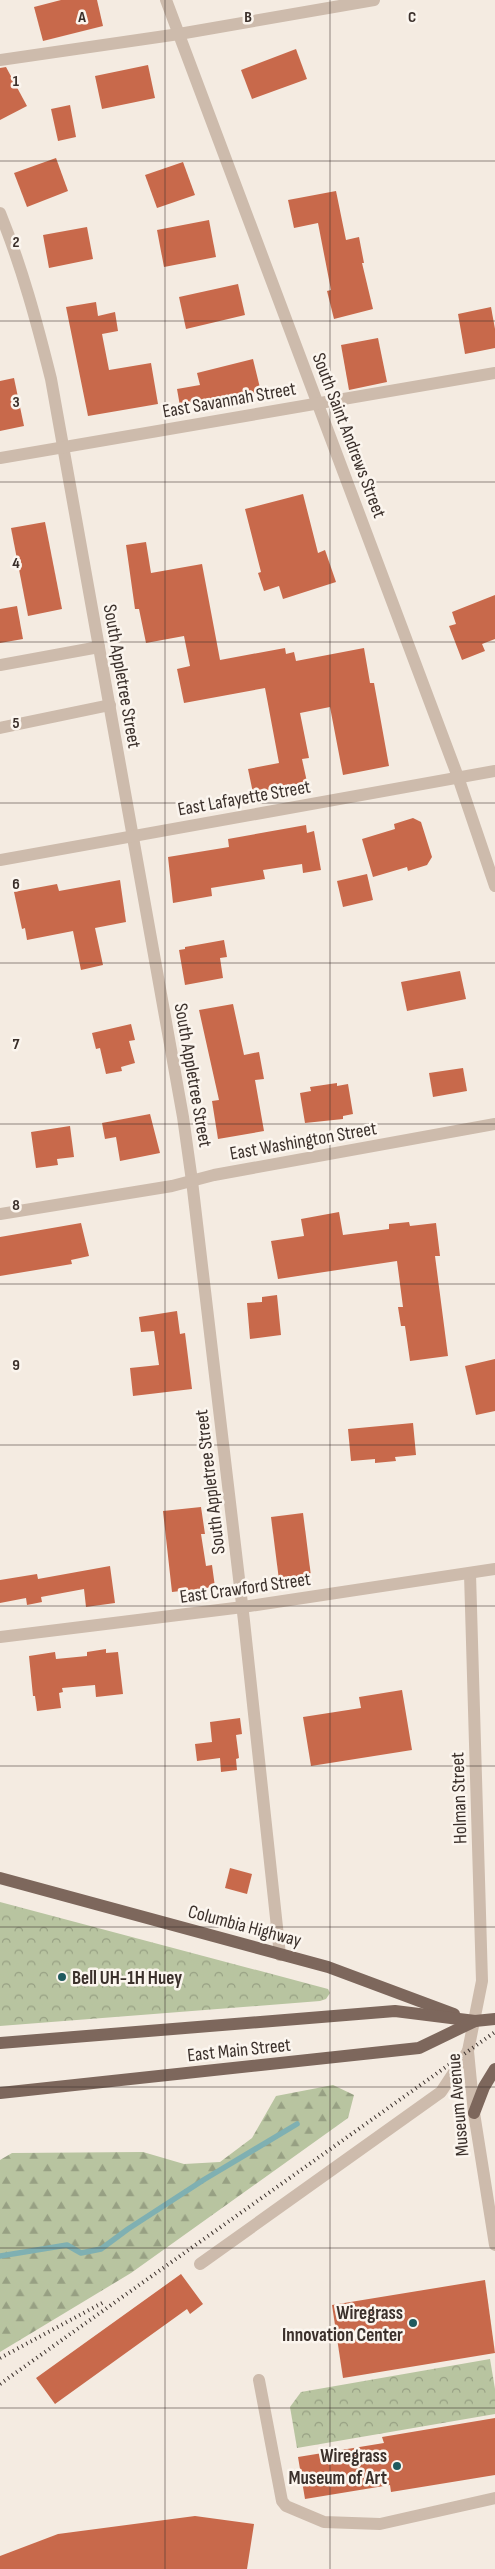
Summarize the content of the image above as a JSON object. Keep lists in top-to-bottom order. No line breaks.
{"streets":{"main road":["Columbia Highway","East Main Street"],"street":["East Savannah Street","South Saint Andrews Street","South Appletree Street","East Lafayette Street","East Washington Street","East Crawford Street","Holman Street","Museum Avenue"]},"crossings":[["East Savannah Street","South Saint Andrews Street"],["East Savannah Street","South Appletree Street"],["South Saint Andrews Street","East Lafayette Street"],["South Appletree Street","East Lafayette Street"],["South Appletree Street","East Washington Street"],["South Appletree Street","East Crawford Street"],["South Appletree Street","Columbia Highway"],["East Crawford Street","Holman Street"],["Holman Street","Columbia Highway"],["Holman Street","East Main Street"],["Holman Street","Museum Avenue"],["Columbia Highway","East Main Street"],["Columbia Highway","Museum Avenue"],["East Main Street","Museum Avenue"]],"places":["Bell UH-1H Huey","Wiregrass Innovation Center","Wiregrass Museum of Art"],"grid":{"columns":["A","B","C"],"rows":["1","2","3","4","5","6","7","8","9"]}}
